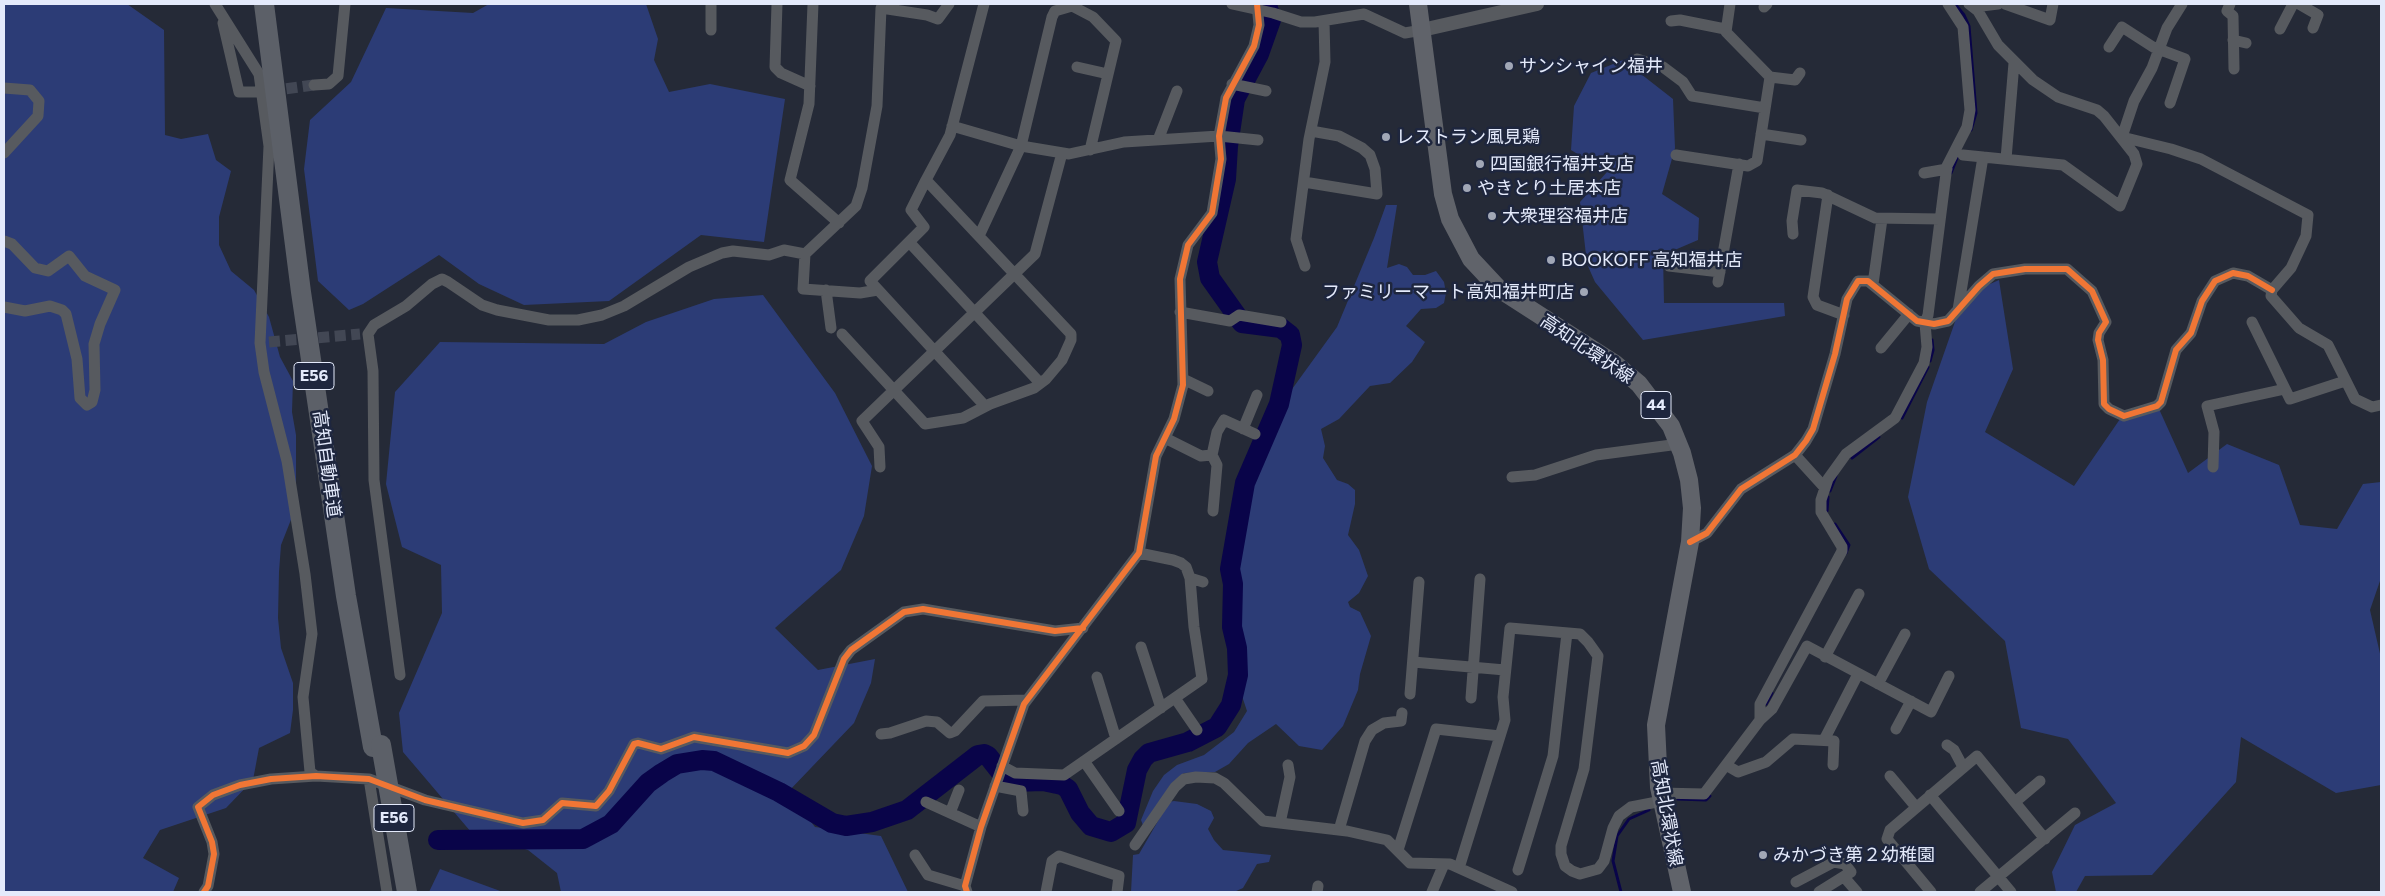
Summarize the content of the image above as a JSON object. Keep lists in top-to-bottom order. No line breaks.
{"streets":{"highway":["E56","高知自動車道"],"main road":["高知北環状線","44"]},"places":["サンシャイン福井","レストラン風見鶏","四国銀行福井支店","やきとり土居本店","大衆理容福井店","BOOKOFF 高知福井店","ファミリーマート高知福井町店","みかづき第２幼稚園"]}
